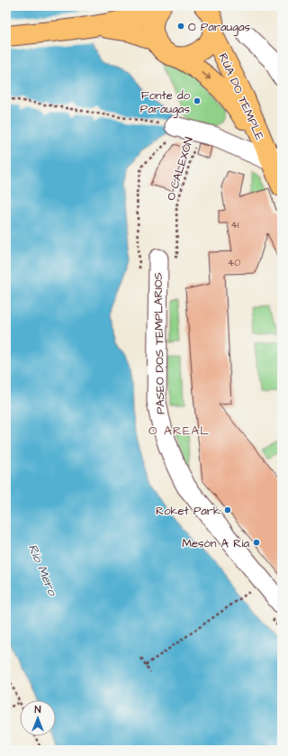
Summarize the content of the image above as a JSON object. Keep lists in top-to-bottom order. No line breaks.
{"streets":{"main road":["RÚA DO TEMPLE"],"street":["PASEO DOS TEMPLARIOS"],"path":["O CALEXÓN"]},"crossings":[["O CALEXÓN","PASEO DOS TEMPLARIOS"]],"districts":["O AREAL"],"water":["Río Mero"],"places":["O Paraugas","Fonte do Paraugas","Roket Park","Mesón A Ría"],"house_numbers":["41","40"],"north":"top"}
